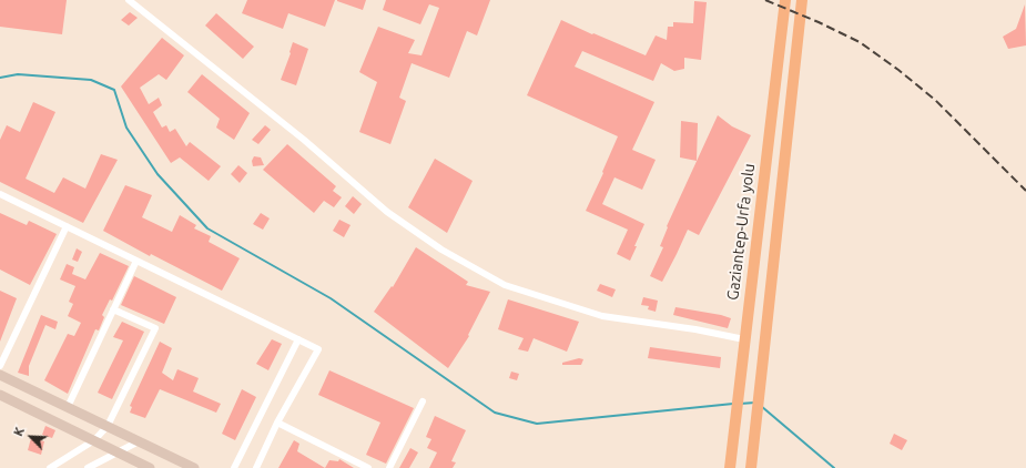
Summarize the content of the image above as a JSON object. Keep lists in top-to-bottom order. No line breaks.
{"streets":{"highway":["Gaziantep-Urfa yolu"]},"north":"top left"}
